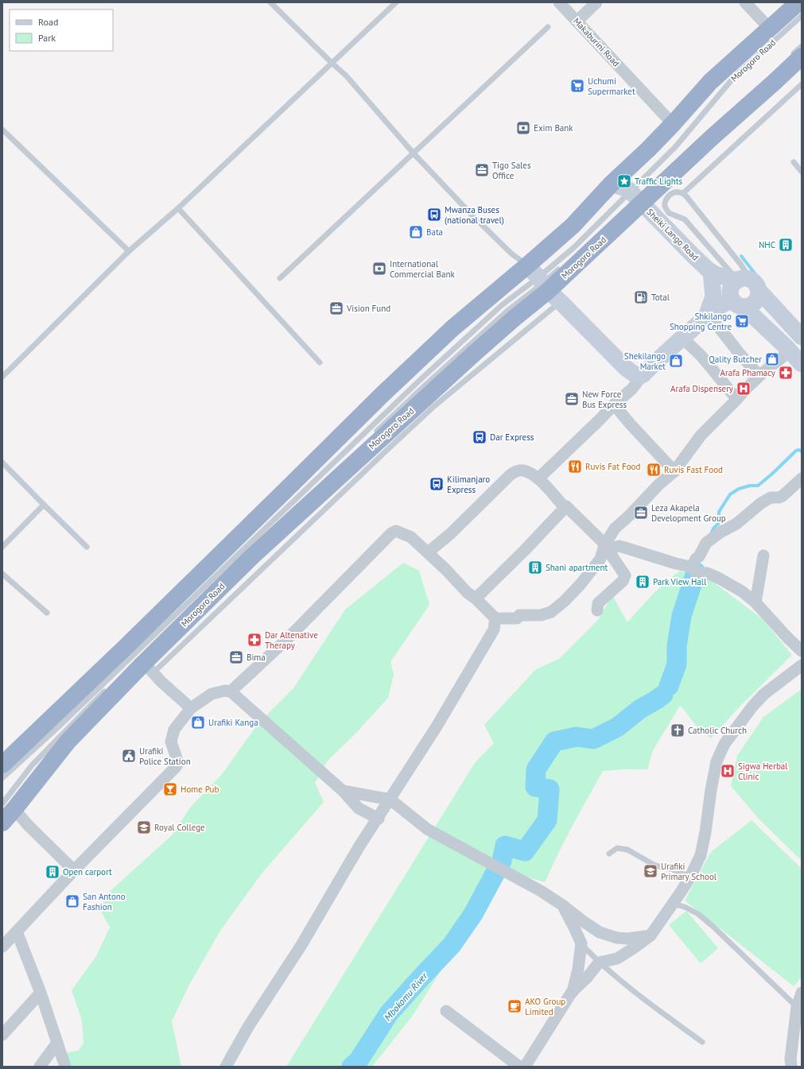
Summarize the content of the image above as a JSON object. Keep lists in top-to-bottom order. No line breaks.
{"streets":{"highway":["Morogoro Road"],"main road":["Sheiki Lango Road"],"street":["Makaburini Road"]},"crossings":[["Makaburini Road","Morogoro Road"],["Morogoro Road","Sheiki Lango Road"]],"water":["Mbokomu River"],"places":{"supermarket":["Uchumi Supermarket","Shkilango Shopping Centre"],"bank":["Exim Bank","International Commercial Bank"],"office":["Tigo Sales Office","Vision Fund","New Force Bus Express","Leza Akapela Development Group","Bima"],"place":["Traffic Lights"],"bus stop":["Mwanza Buses (national travel)","Dar Express","Kilimanjaro Express"],"shop":["Bata","Qality Butcher","Shekilango Market","Urafiki Kanga","San Antono Fashion"],"building":["NHC","Shani apartment","Park View Hall","Open carport"],"fuel station":["Total"],"pharmacy":["Arafa Phamacy","Dar Altenative Therapy"],"hospital":["Arafa Dispensery","Sigwa Herbal Clinic"],"restaurant":["Ruvis Fat Food","Ruvis Fast Food"],"church":["Catholic Church"],"public building":["Urafiki Police Station"],"bar":["Home Pub"],"school or university":["Royal College","Urafiki Primary School"],"cafe":["AKO Group Limited"]},"legend":["Road","Park"]}
